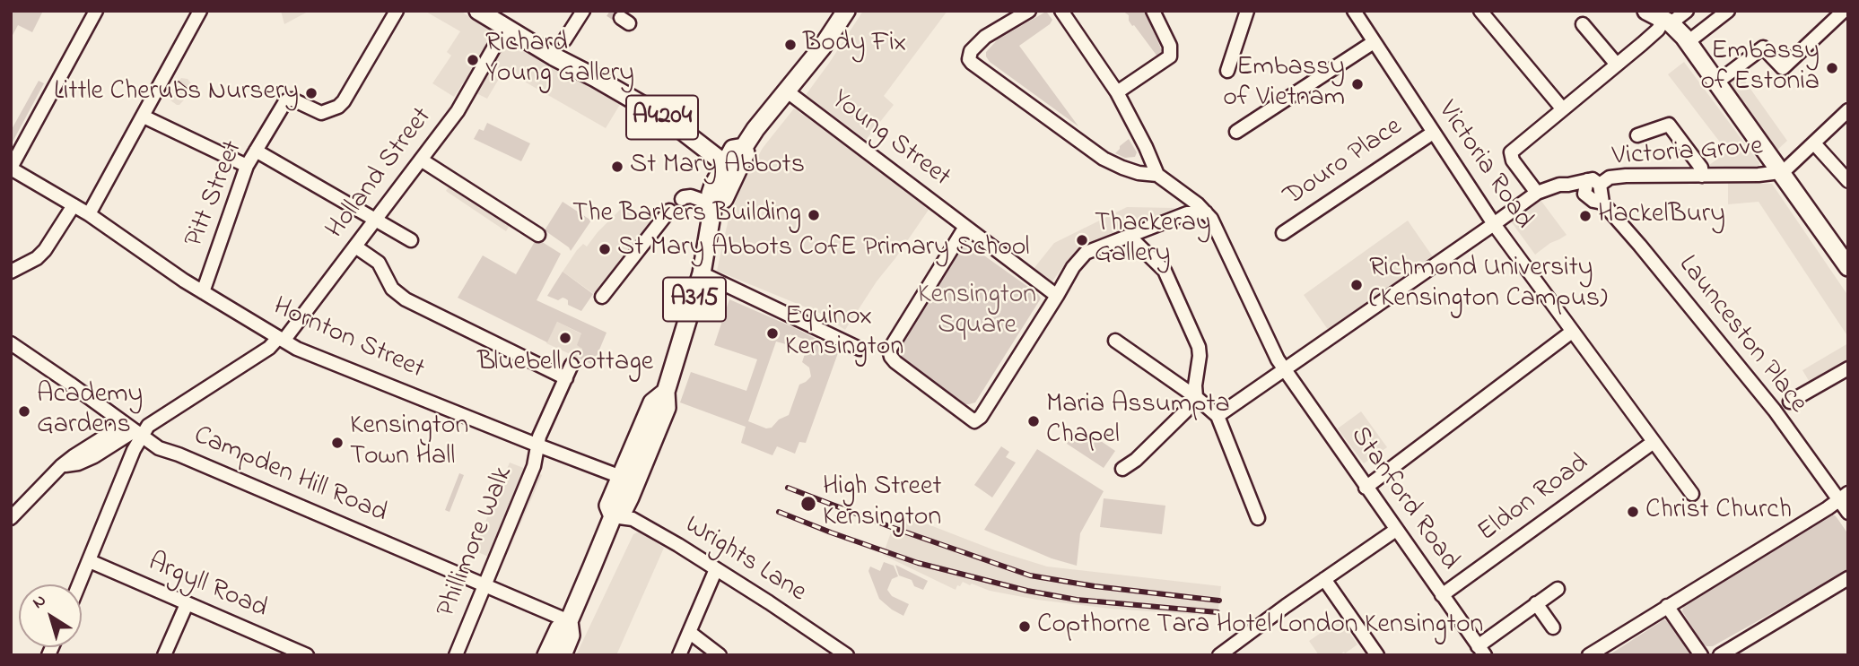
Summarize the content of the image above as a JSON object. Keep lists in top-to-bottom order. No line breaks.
{"streets":{"main road":["A4204","A315"],"street":["Young Street","Victoria Grove","Douro Place","Victoria Road","Holland Street","Pitt Street","Launceston Place","Hornton Street","Campden Hill Road","Stanford Road","Eldon Road","Phillimore Walk","Wrights Lane","Argyll Road"]},"crossings":[["A4204","Holland Street"],["A4204","A315"],["Young Street","A315"],["Victoria Grove","Launceston Place"],["Douro Place","Victoria Road"],["Victoria Road","Eldon Road"],["Holland Street","Hornton Street"],["Holland Street","Campden Hill Road"],["Pitt Street","Hornton Street"],["A315","Hornton Street"],["A315","Campden Hill Road"],["A315","Wrights Lane"],["Hornton Street","Phillimore Walk"],["Campden Hill Road","Phillimore Walk"],["Stanford Road","Eldon Road"]],"parks":["Kensington Square"],"places":["Body Fix","Richard Young Gallery","Embassy of Estonia","Embassy of Vietnam","Little Cherubs Nursery","St Mary Abbots","The Barkers Building","HackelBury","Thackeray Gallery","St Mary Abbots CofE Primary School","Richmond University (Kensington Campus)","Equinox Kensington","Bluebell Cottage","Academy Gardens","Maria Assumpta Chapel","Kensington Town Hall","High Street Kensington","Christ Church","Copthorne Tara Hotel London Kensington"],"north":"top left"}
